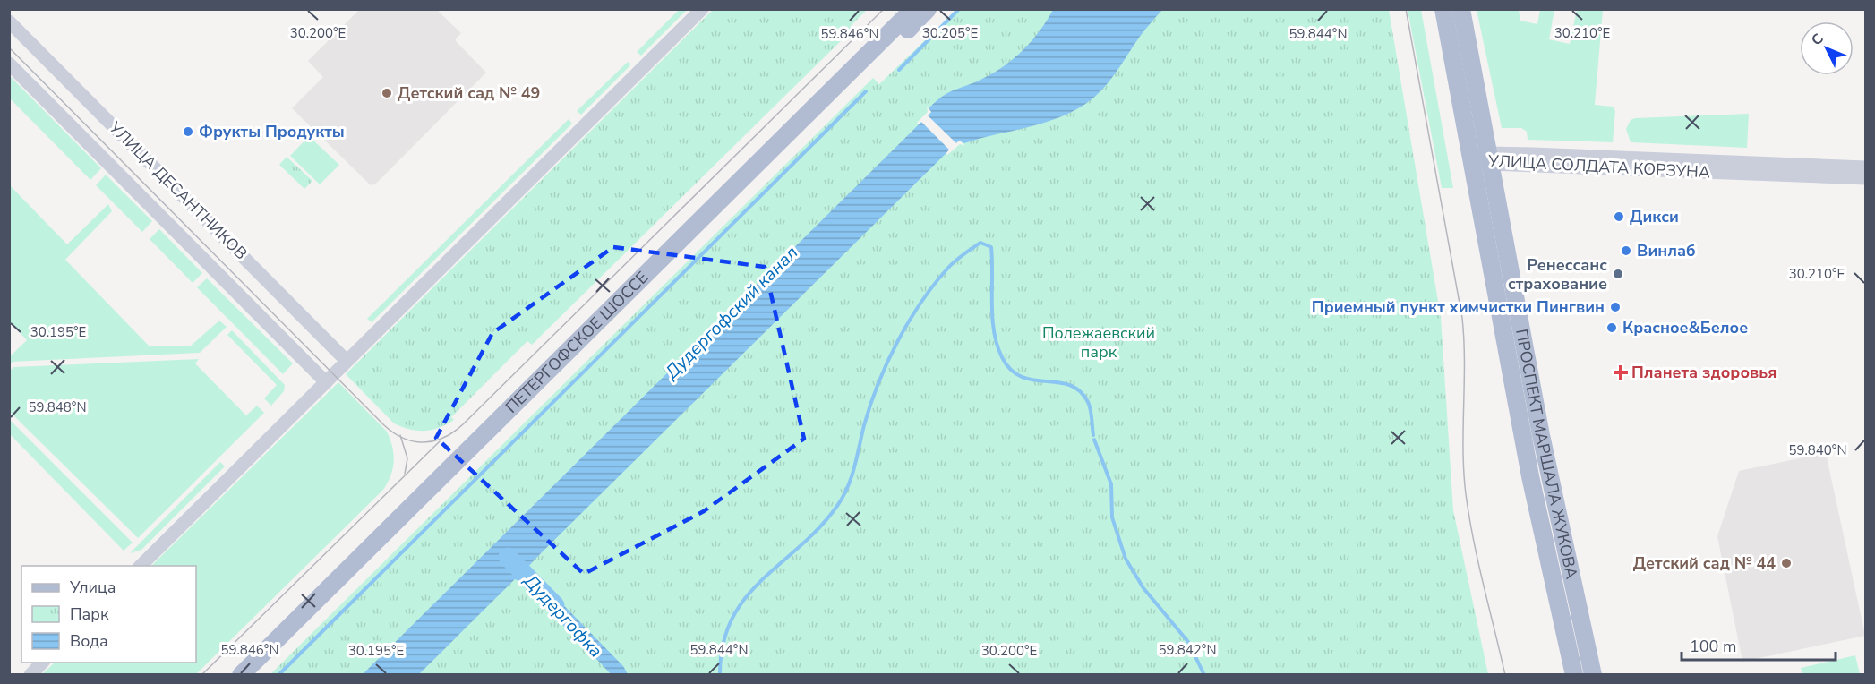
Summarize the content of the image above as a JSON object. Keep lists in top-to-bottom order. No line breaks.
{"streets":{"main road":["ПЕТЕРГОФСКОЕ ШОССЕ","ПРОСПЕКТ МАРШАЛА ЖУКОВА"],"street":["УЛИЦА СОЛДАТА КОРЗУНА","УЛИЦА ДЕСАНТНИКОВ"]},"crossings":[["УЛИЦА СОЛДАТА КОРЗУНА","ПРОСПЕКТ МАРШАЛА ЖУКОВА"]],"water":["Дудергофский канал","Дудергофка"],"parks":["Полежаевский парк"],"places":{"other":["Детский сад № 49","Фрукты Продукты","Дикси","Винлаб","Ренессанс страхование","Приемный пункт химчистки Пингвин","Красное&Белое","Детский сад № 44"],"health":["Планета здоровья"]},"legend":["Улица","Парк","Вода"],"scale_bar":"100 m","north":"top left","coordinates":["30.200°E","30.205°E","30.210°E","59.846°N","59.844°N","30.195°E","59.848°N","59.840°N","59.842°N"]}
